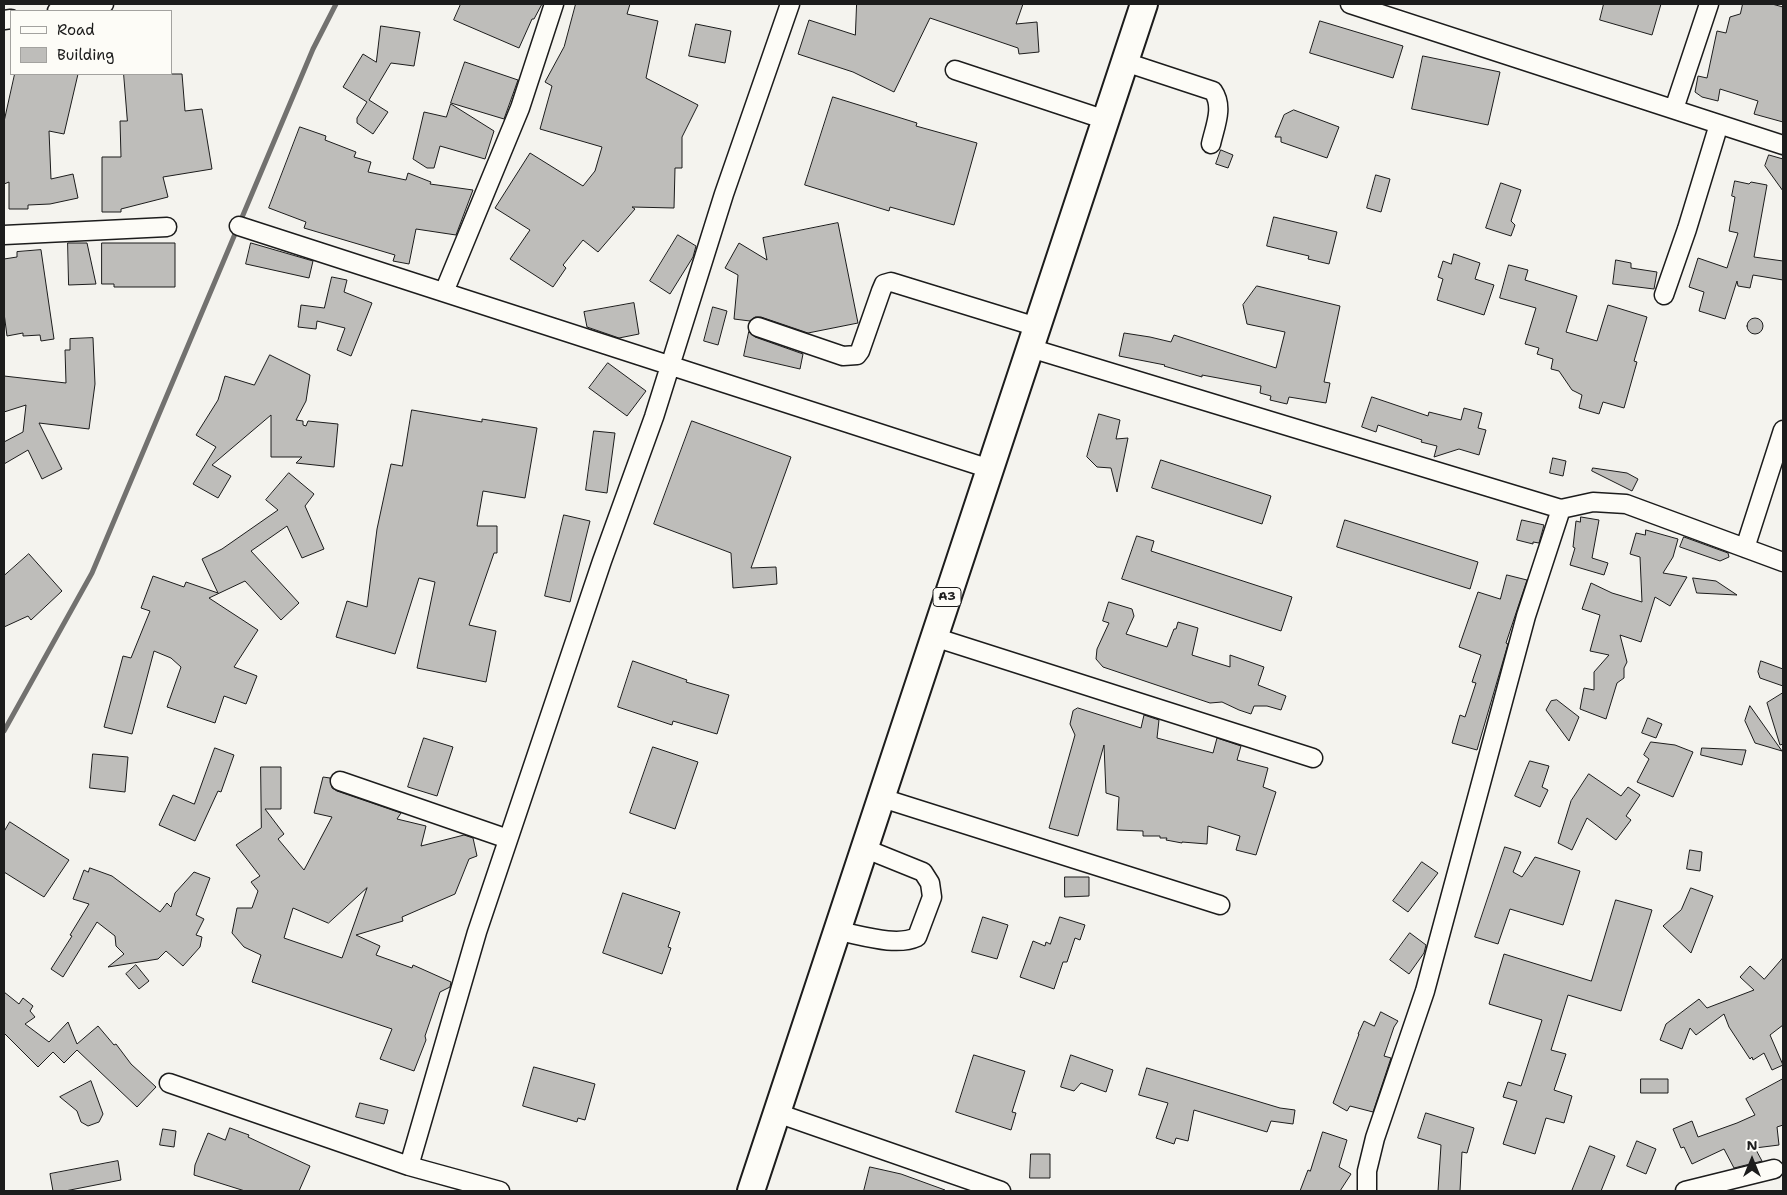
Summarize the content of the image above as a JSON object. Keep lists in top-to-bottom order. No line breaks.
{"streets":{"highway":["A3"]},"legend":["Road","Building"],"north":"top"}
